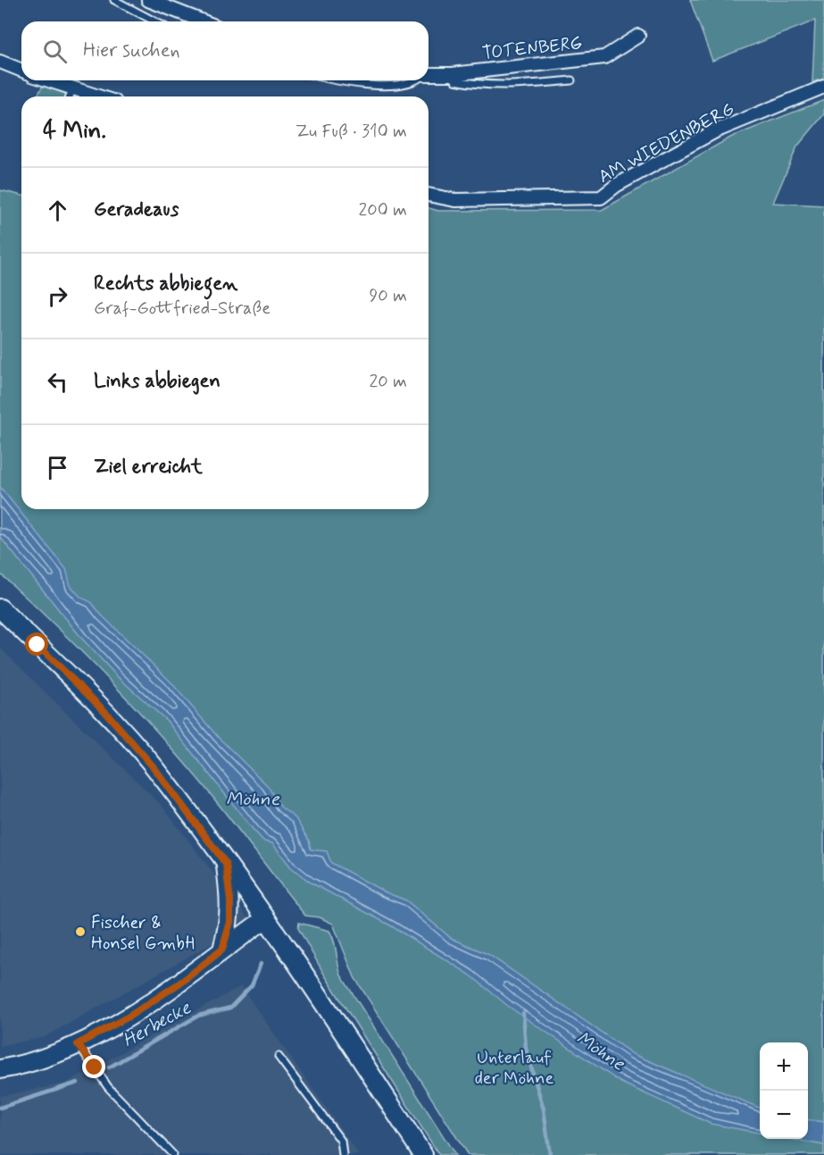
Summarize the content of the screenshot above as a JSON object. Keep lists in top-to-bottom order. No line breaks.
{"streets":{"street":["TOTENBERG","AM WIEDENBERG"]},"water":["Möhne","Herbecke"],"parks":["Unterlauf der Möhne"],"places":["Fischer & Honsel GmbH"],"page":{"search":"Hier suchen","heading":["4 Min.","Zu Fuß · 310 m"],"list":[["Geradeaus","200 m"],["Rechts abbiegen","Graf-Gottfried-Straße","90 m"],["Links abbiegen","20 m"],"Ziel erreicht"],"map_buttons":["+","−"]}}
